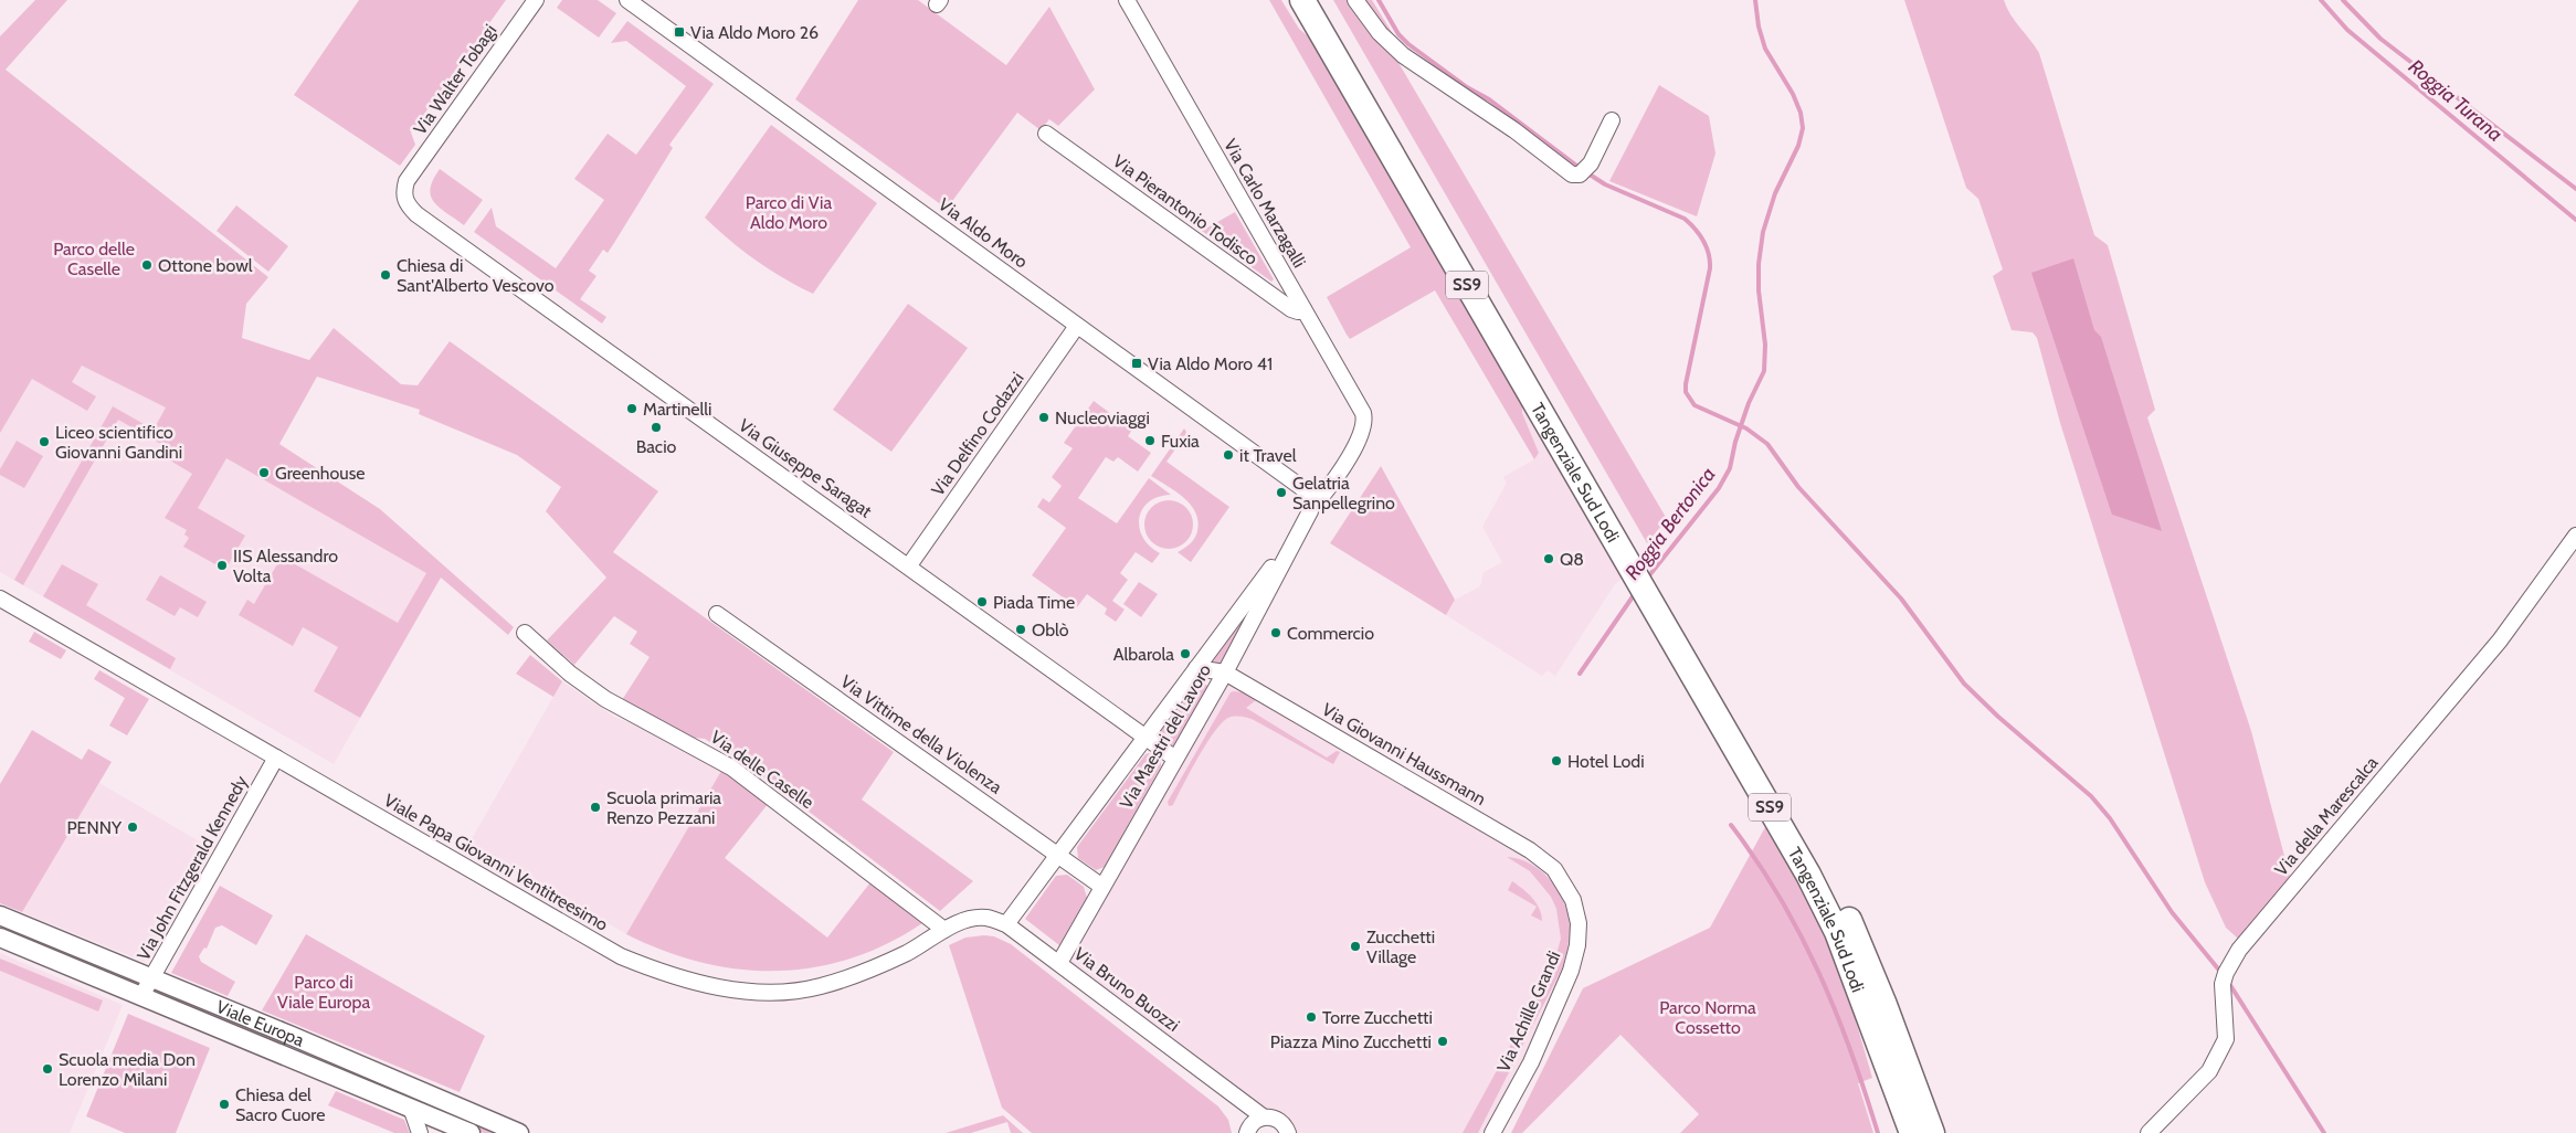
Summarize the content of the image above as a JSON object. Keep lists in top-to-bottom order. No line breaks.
{"streets":{"highway":["SS9","Tangenziale Sud Lodi"],"street":["Via Walter Tobagi","Via Carlo Marzagalli","Via Pierantonio Todisco","Via Aldo Moro","Via Delfino Codazzi","Via Giuseppe Saragat","Via Vittime della Violenza","Via Maestri del Lavoro","Via Giovanni Haussmann","Via delle Caselle","Via della Marescalca","Viale Papa Giovanni Ventitreesimo","Via John Fitzgerald Kennedy","Via Bruno Buozzi","Via Achille Grandi","Viale Europa"]},"crossings":[["Via Walter Tobagi","Via Giuseppe Saragat"],["Via Carlo Marzagalli","Via Pierantonio Todisco"],["Via Carlo Marzagalli","Via Maestri del Lavoro"],["Via Aldo Moro","Via Delfino Codazzi"],["Via Aldo Moro","Via Maestri del Lavoro"],["Via Delfino Codazzi","Via Giuseppe Saragat"],["Via Giuseppe Saragat","Via Maestri del Lavoro"],["Via Vittime della Violenza","Via Maestri del Lavoro"],["Via Maestri del Lavoro","Via Giovanni Haussmann"],["Via Maestri del Lavoro","Viale Papa Giovanni Ventitreesimo"],["Via Maestri del Lavoro","Via Bruno Buozzi"],["Via Giovanni Haussmann","Via Achille Grandi"],["Via delle Caselle","Viale Papa Giovanni Ventitreesimo"],["Viale Papa Giovanni Ventitreesimo","Via John Fitzgerald Kennedy"],["Viale Papa Giovanni Ventitreesimo","Via Bruno Buozzi"],["Via John Fitzgerald Kennedy","Viale Europa"]],"water":["Roggia Turana","Roggia Bertonica"],"parks":["Parco di Via Aldo Moro","Parco delle Caselle","Parco di Viale Europa","Parco Norma Cossetto"],"places":{"transit":["Via Aldo Moro 26","Via Aldo Moro 41"],"other":["Ottone bowl","Chiesa di Sant'Alberto Vescovo","Martinelli","Nucleoviaggi","Bacio","Fuxia","Liceo scientifico Giovanni Gandini","it Travel","Greenhouse","Gelatria Sanpellegrino","Q8","IIS Alessandro Volta","Piada Time","Oblò","Commercio","Albarola","Hotel Lodi","Scuola primaria Renzo Pezzani","PENNY","Zucchetti Village","Torre Zucchetti","Piazza Mino Zucchetti","Scuola media Don Lorenzo Milani","Chiesa del Sacro Cuore"]}}
